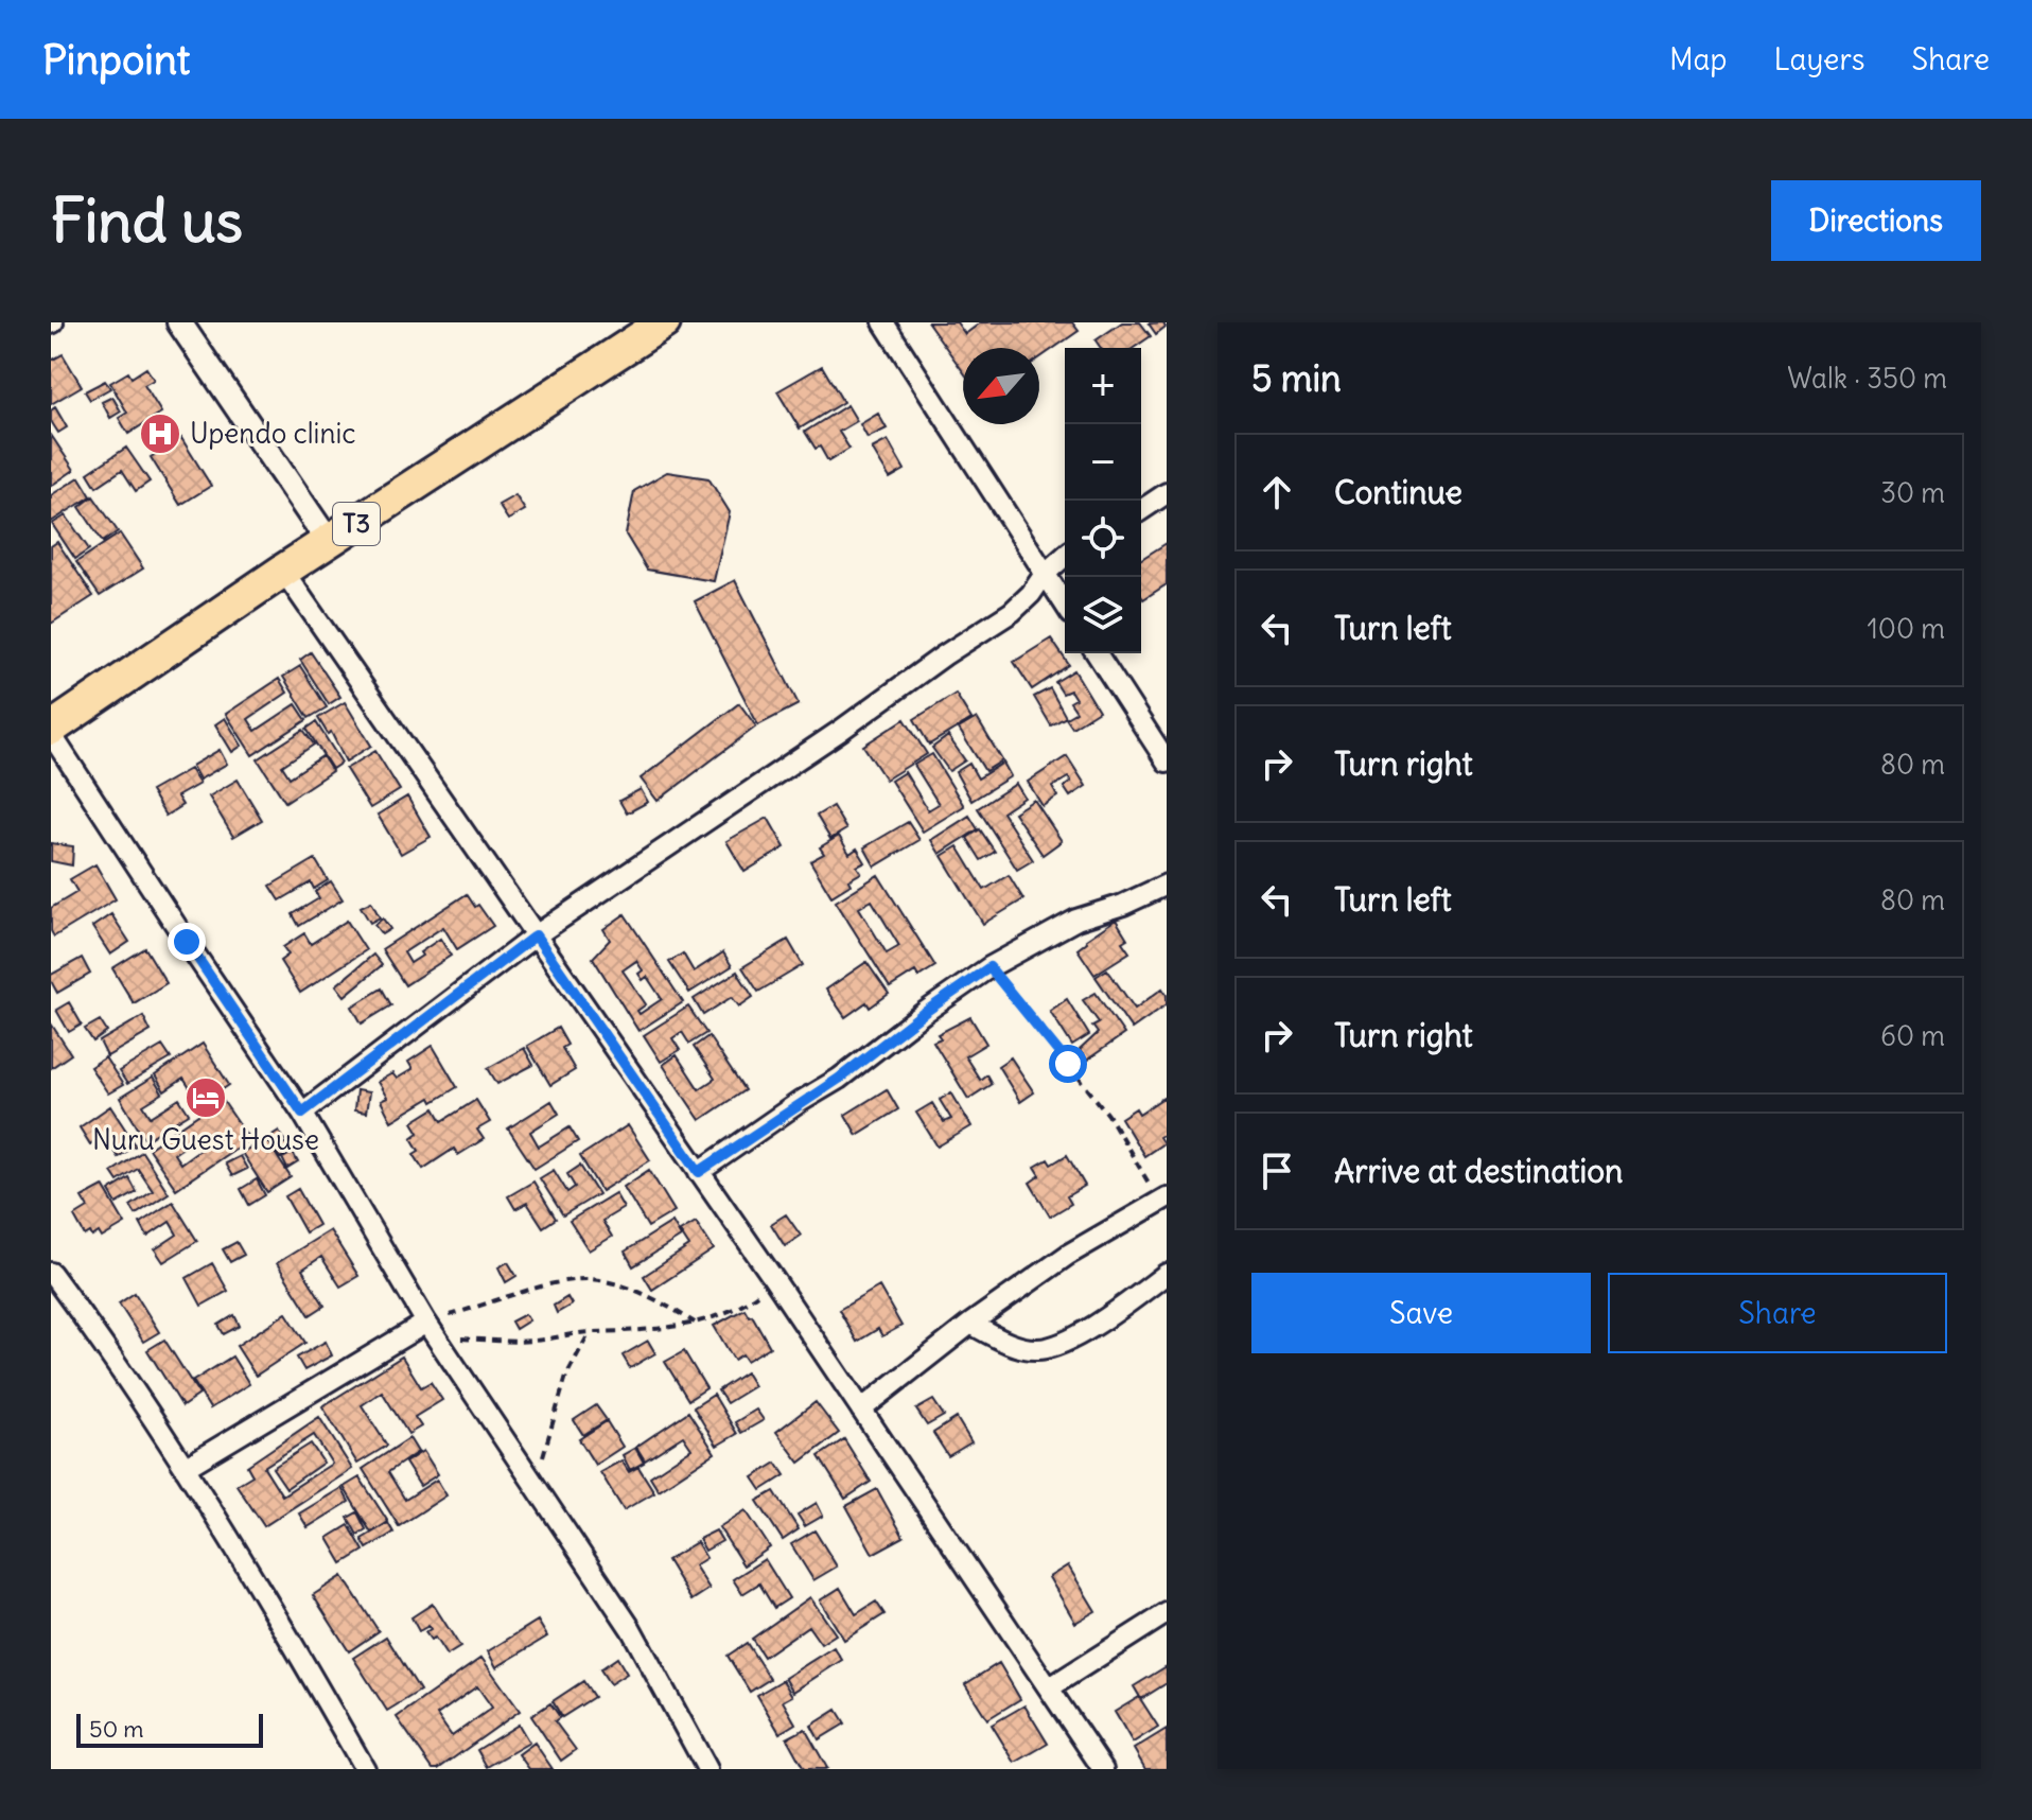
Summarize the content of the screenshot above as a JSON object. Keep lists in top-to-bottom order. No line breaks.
{"streets":{"highway":["T3"]},"places":{"hospital":["Upendo clinic"],"hotel":["Nuru Guest House"]},"scale_bar":"50 m","north":"bottom left","page":{"header":"Pinpoint","nav":["Map","Layers","Share"],"buttons":["Directions",["Save","Share"]],"title":"Find us","heading":["5 min","Walk · 350 m"],"map_buttons":["+","−"],"list":[["Continue","30 m"],["Turn left","100 m"],["Turn right","80 m"],["Turn left","80 m"],["Turn right","60 m"],"Arrive at destination"],"scale":"50 m"}}
